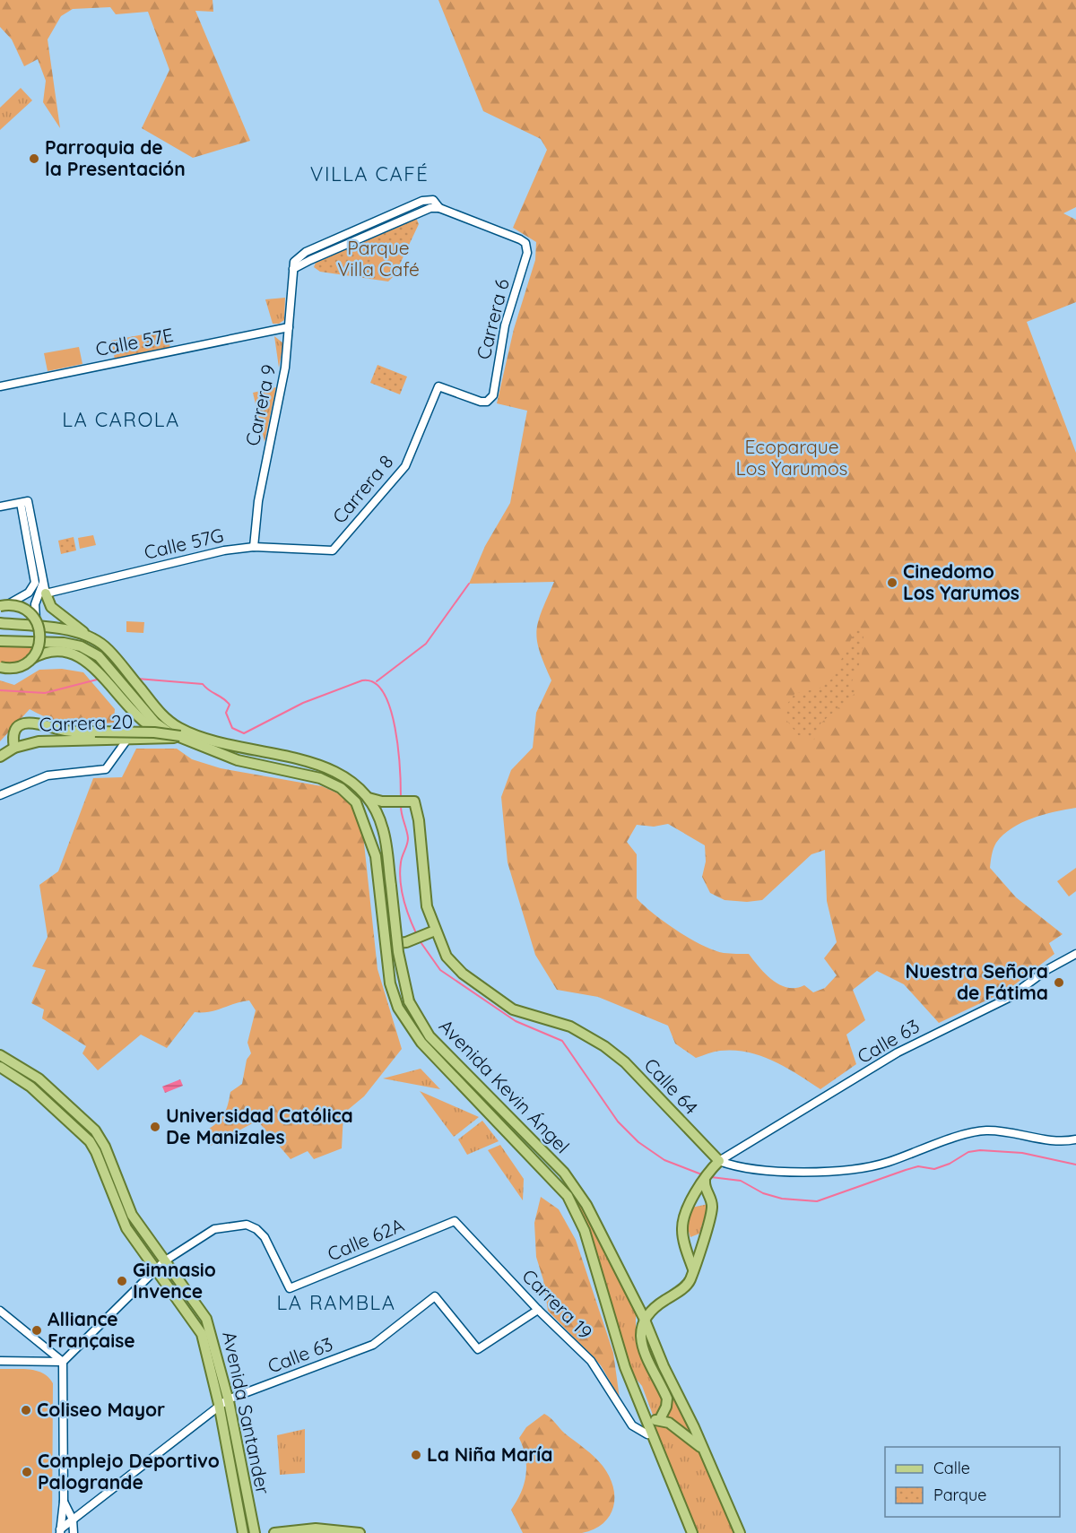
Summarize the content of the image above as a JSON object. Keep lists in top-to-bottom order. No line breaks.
{"streets":{"main road":["Carrera 20","Avenida Kevin Ángel","Calle 64","Avenida Santander"],"street":["Carrera 6","Calle 57E","Carrera 9","Carrera 8","Calle 57G","Calle 63","Calle 62A","Carrera 19"]},"crossings":[["Carrera 6","Carrera 9"],["Carrera 6","Carrera 8"],["Calle 57E","Carrera 9"],["Carrera 9","Calle 57G"],["Carrera 8","Calle 57G"],["Carrera 20","Avenida Kevin Ángel"],["Calle 63","Calle 64"],["Calle 63","Carrera 19"],["Calle 63","Avenida Santander"],["Avenida Kevin Ángel","Calle 64"],["Calle 62A","Carrera 19"],["Calle 62A","Avenida Santander"]],"districts":["VILLA CAFÉ","LA CAROLA","LA RAMBLA"],"parks":["Parque Villa Café","Ecoparque Los Yarumos"],"places":["Parroquia de la Presentación","Cinedomo Los Yarumos","Nuestra Señora de Fátima","Universidad Católica De Manizales","Gimnasio Invence","Alliance Française","Coliseo Mayor","La Niña María","Complejo Deportivo Palogrande"],"legend":["Calle","Parque"]}
